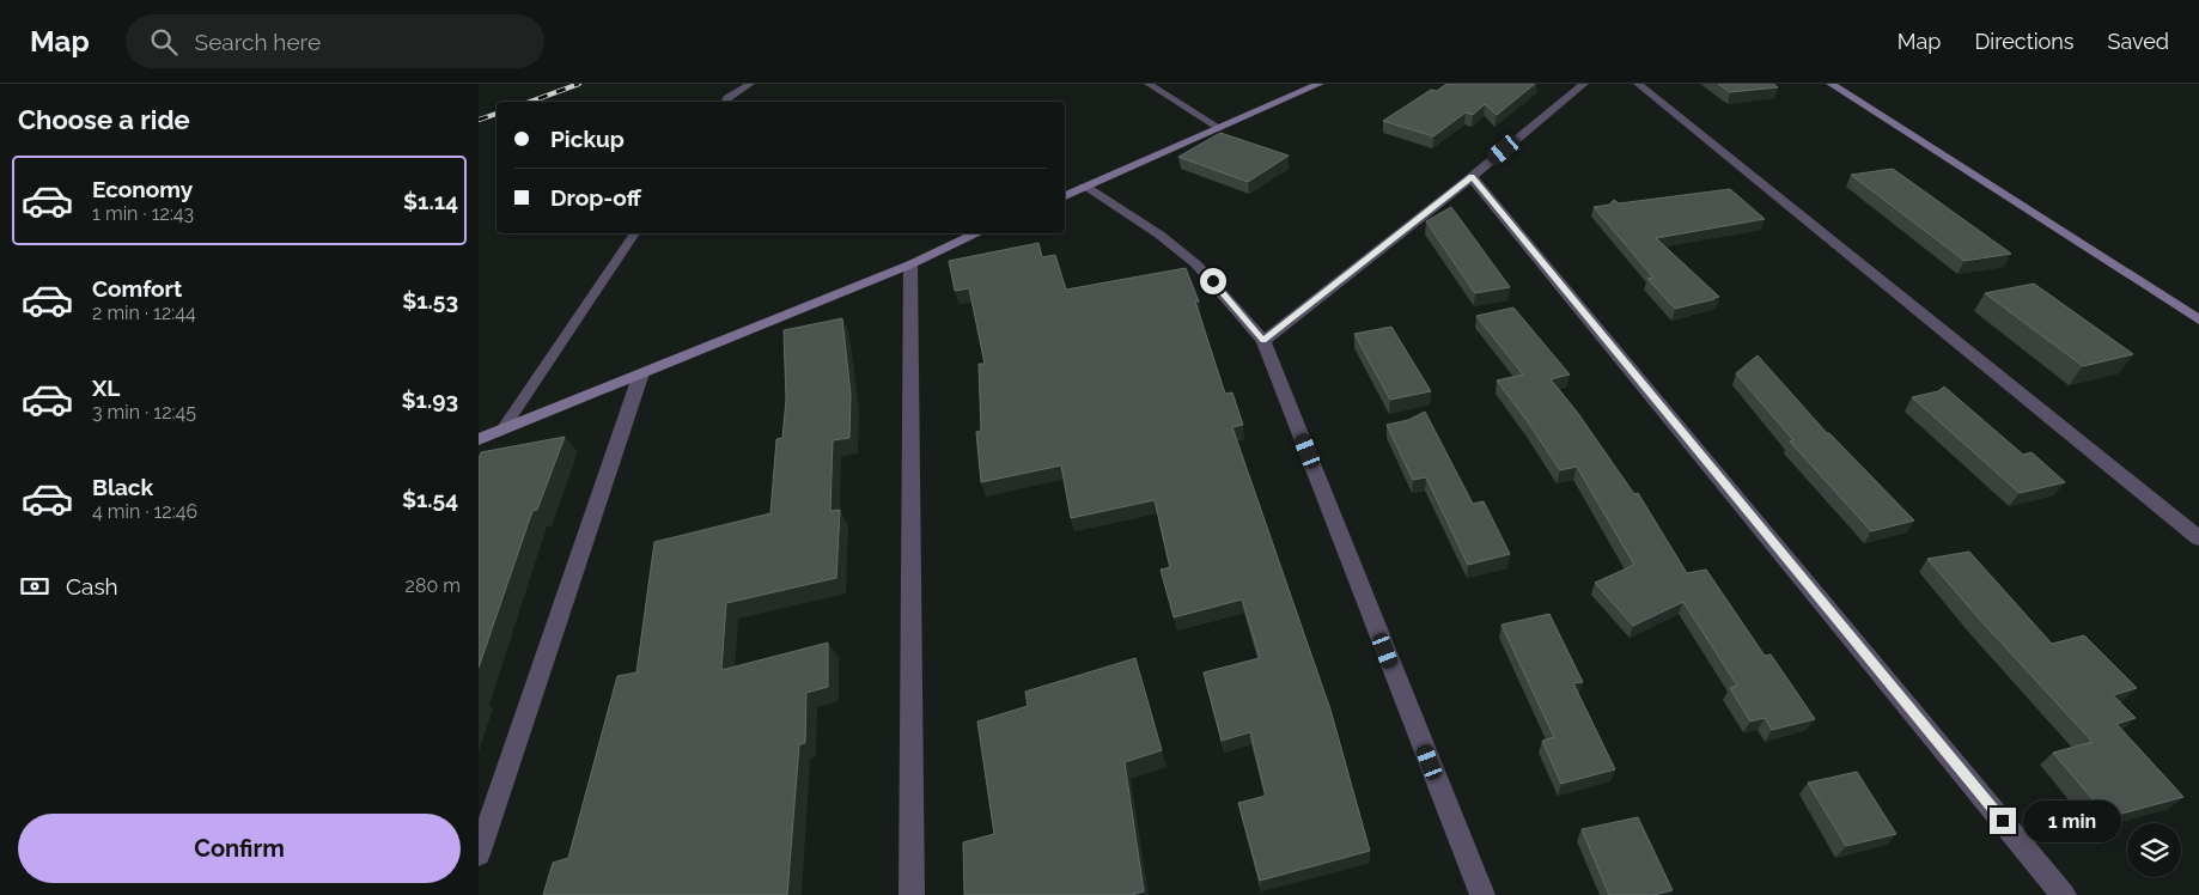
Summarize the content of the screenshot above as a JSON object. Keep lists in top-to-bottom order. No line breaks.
{"page":{"header":"Map","search":"Search here","nav":["Map","Directions","Saved"],"heading":"Choose a ride","banner":["Pickup","Drop-off"],"list":[{"name":"Economy","note":"1 min · 12:43","value":"$1.14"},{"name":"Comfort","note":"2 min · 12:44","value":"$1.53"},{"name":"XL","note":"3 min · 12:45","value":"$1.93"},{"name":"Black","note":"4 min · 12:46","value":"$1.54"}],"pay":["Cash","280 m"],"bubble":"1 min","buttons":"Confirm"}}
